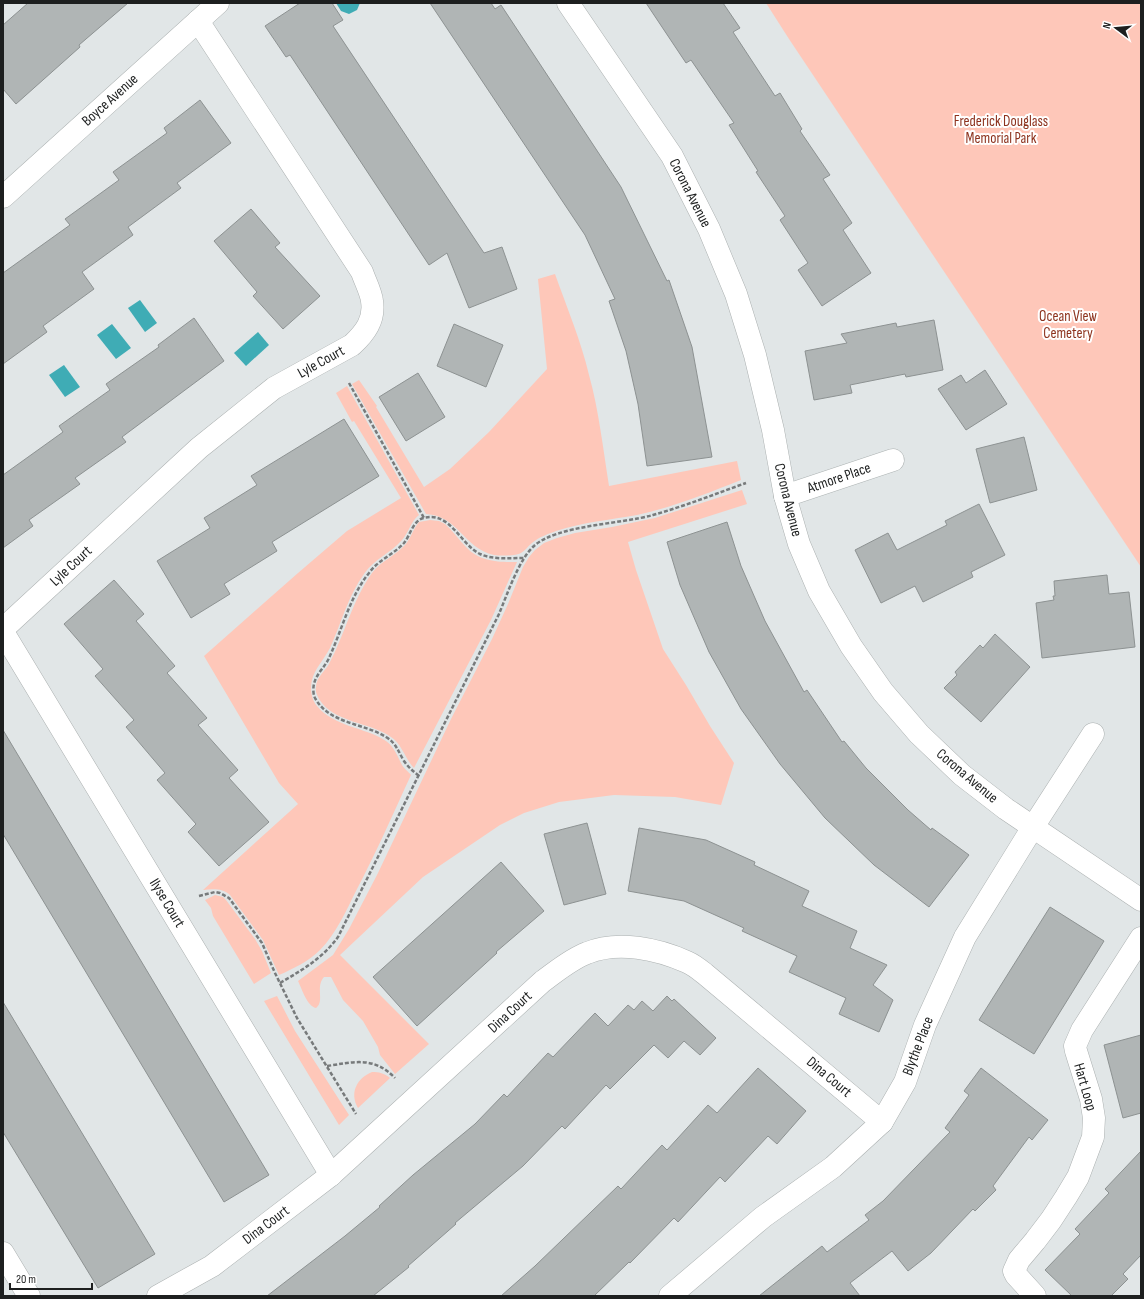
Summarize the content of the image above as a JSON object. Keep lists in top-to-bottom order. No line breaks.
{"streets":{"street":["Boyce Avenue","Corona Avenue","Lyle Court","Atmore Place","Ilyse Court","Dina Court","Blythe Place","Hart Loop"]},"crossings":[["Boyce Avenue","Lyle Court"],["Corona Avenue","Atmore Place"],["Corona Avenue","Blythe Place"],["Lyle Court","Ilyse Court"],["Ilyse Court","Dina Court"],["Dina Court","Blythe Place"]],"parks":["Frederick Douglass Memorial Park","Ocean View Cemetery"],"scale_bar":"20 m","north":"left"}
